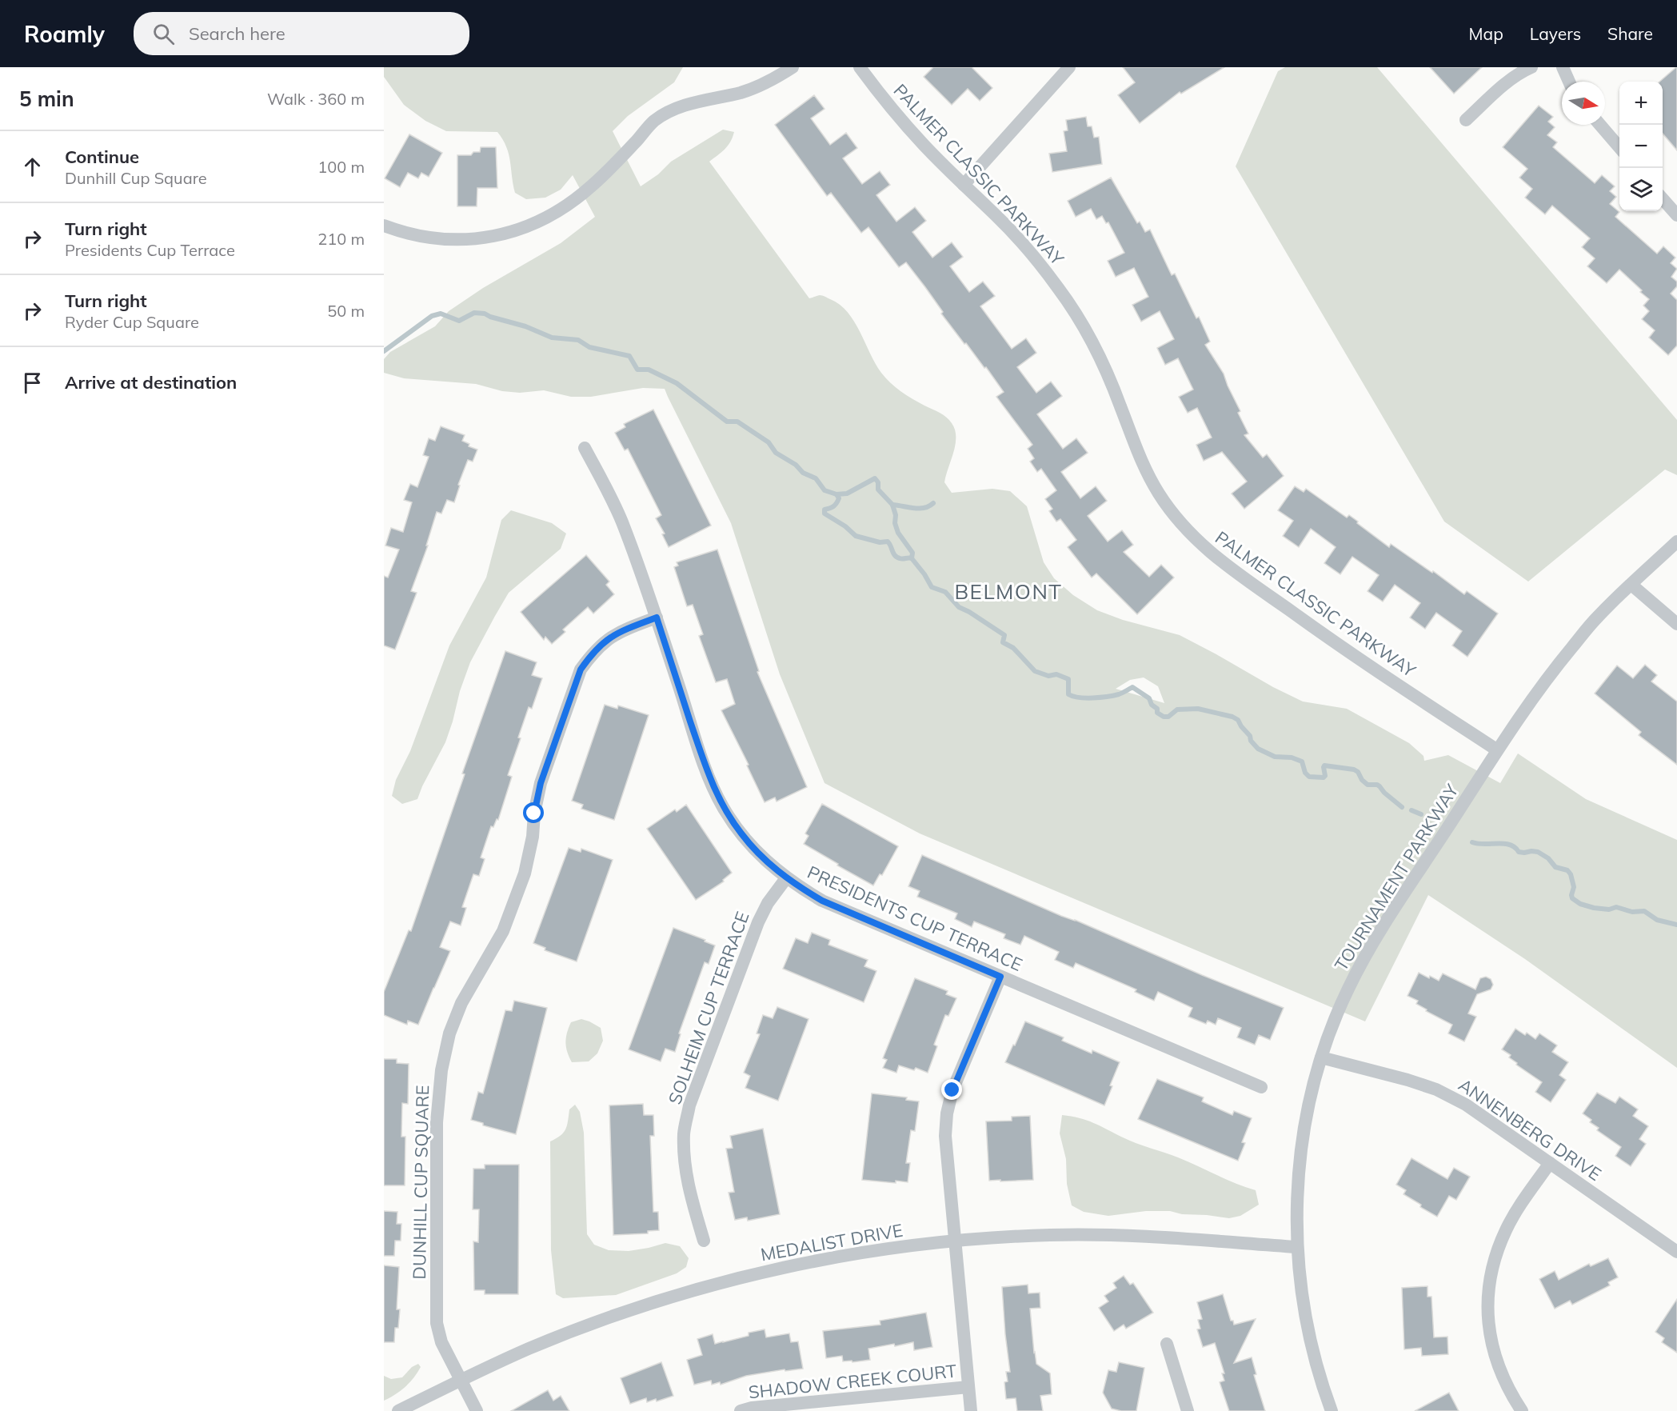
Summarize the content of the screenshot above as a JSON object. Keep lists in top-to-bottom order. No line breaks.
{"streets":{"street":["PALMER CLASSIC PARKWAY","TOURNAMENT PARKWAY","PRESIDENTS CUP TERRACE","SOLHEIM CUP TERRACE","ANNENBERG DRIVE","DUNHILL CUP SQUARE","MEDALIST DRIVE","SHADOW CREEK COURT"]},"crossings":[["PALMER CLASSIC PARKWAY","TOURNAMENT PARKWAY"],["TOURNAMENT PARKWAY","ANNENBERG DRIVE"],["TOURNAMENT PARKWAY","MEDALIST DRIVE"],["PRESIDENTS CUP TERRACE","SOLHEIM CUP TERRACE"],["PRESIDENTS CUP TERRACE","DUNHILL CUP SQUARE"],["DUNHILL CUP SQUARE","MEDALIST DRIVE"]],"districts":["BELMONT"],"north":"right","page":{"header":"Roamly","search":"Search here","nav":["Map","Layers","Share"],"heading":["5 min","Walk · 360 m"],"map_buttons":["+","−"],"list":[["Continue","Dunhill Cup Square","100 m"],["Turn right","Presidents Cup Terrace","210 m"],["Turn right","Ryder Cup Square","50 m"],"Arrive at destination"]}}
